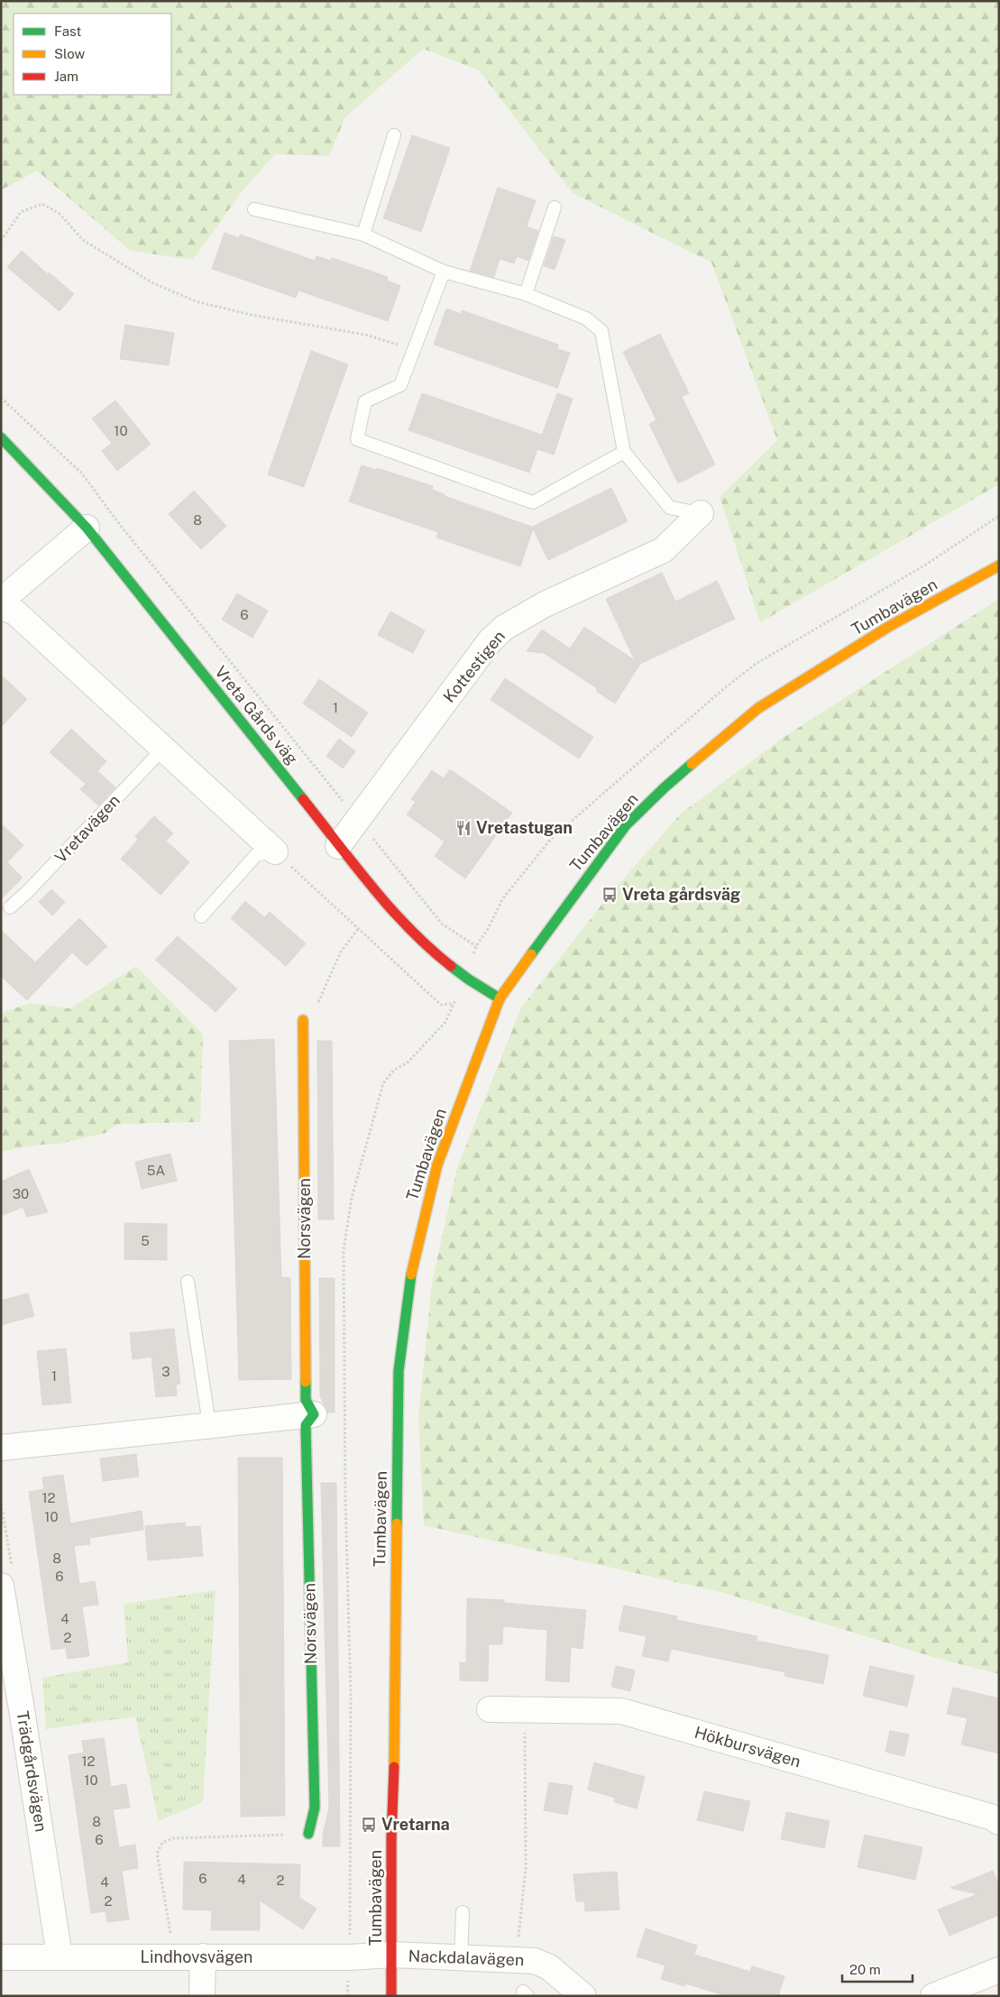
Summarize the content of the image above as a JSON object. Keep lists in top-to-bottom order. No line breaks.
{"streets":{"main road":["Tumbavägen","Vreta Gårds väg","Norsvägen"],"street":["Kottestigen","Hökbursvägen","Trädgårdsvägen","Lindhovsvägen","Nackdalavägen"],"lane":["Vretavägen"]},"crossings":[["Tumbavägen","Vreta Gårds väg"],["Tumbavägen","Lindhovsvägen"],["Tumbavägen","Nackdalavägen"],["Kottestigen","Vreta Gårds väg"],["Trädgårdsvägen","Lindhovsvägen"],["Lindhovsvägen","Nackdalavägen"]],"places":{"restaurant":["Vretastugan"],"bus stop":["Vreta gårdsväg","Vretarna"]},"house_numbers":["10","8","6","1","5A","30","5","3","1","12","10","8","6","4","2","12","10","8","6","6","4","2","4","2"],"legend":["Fast","Slow","Jam"],"scale_bar":"20 m"}
